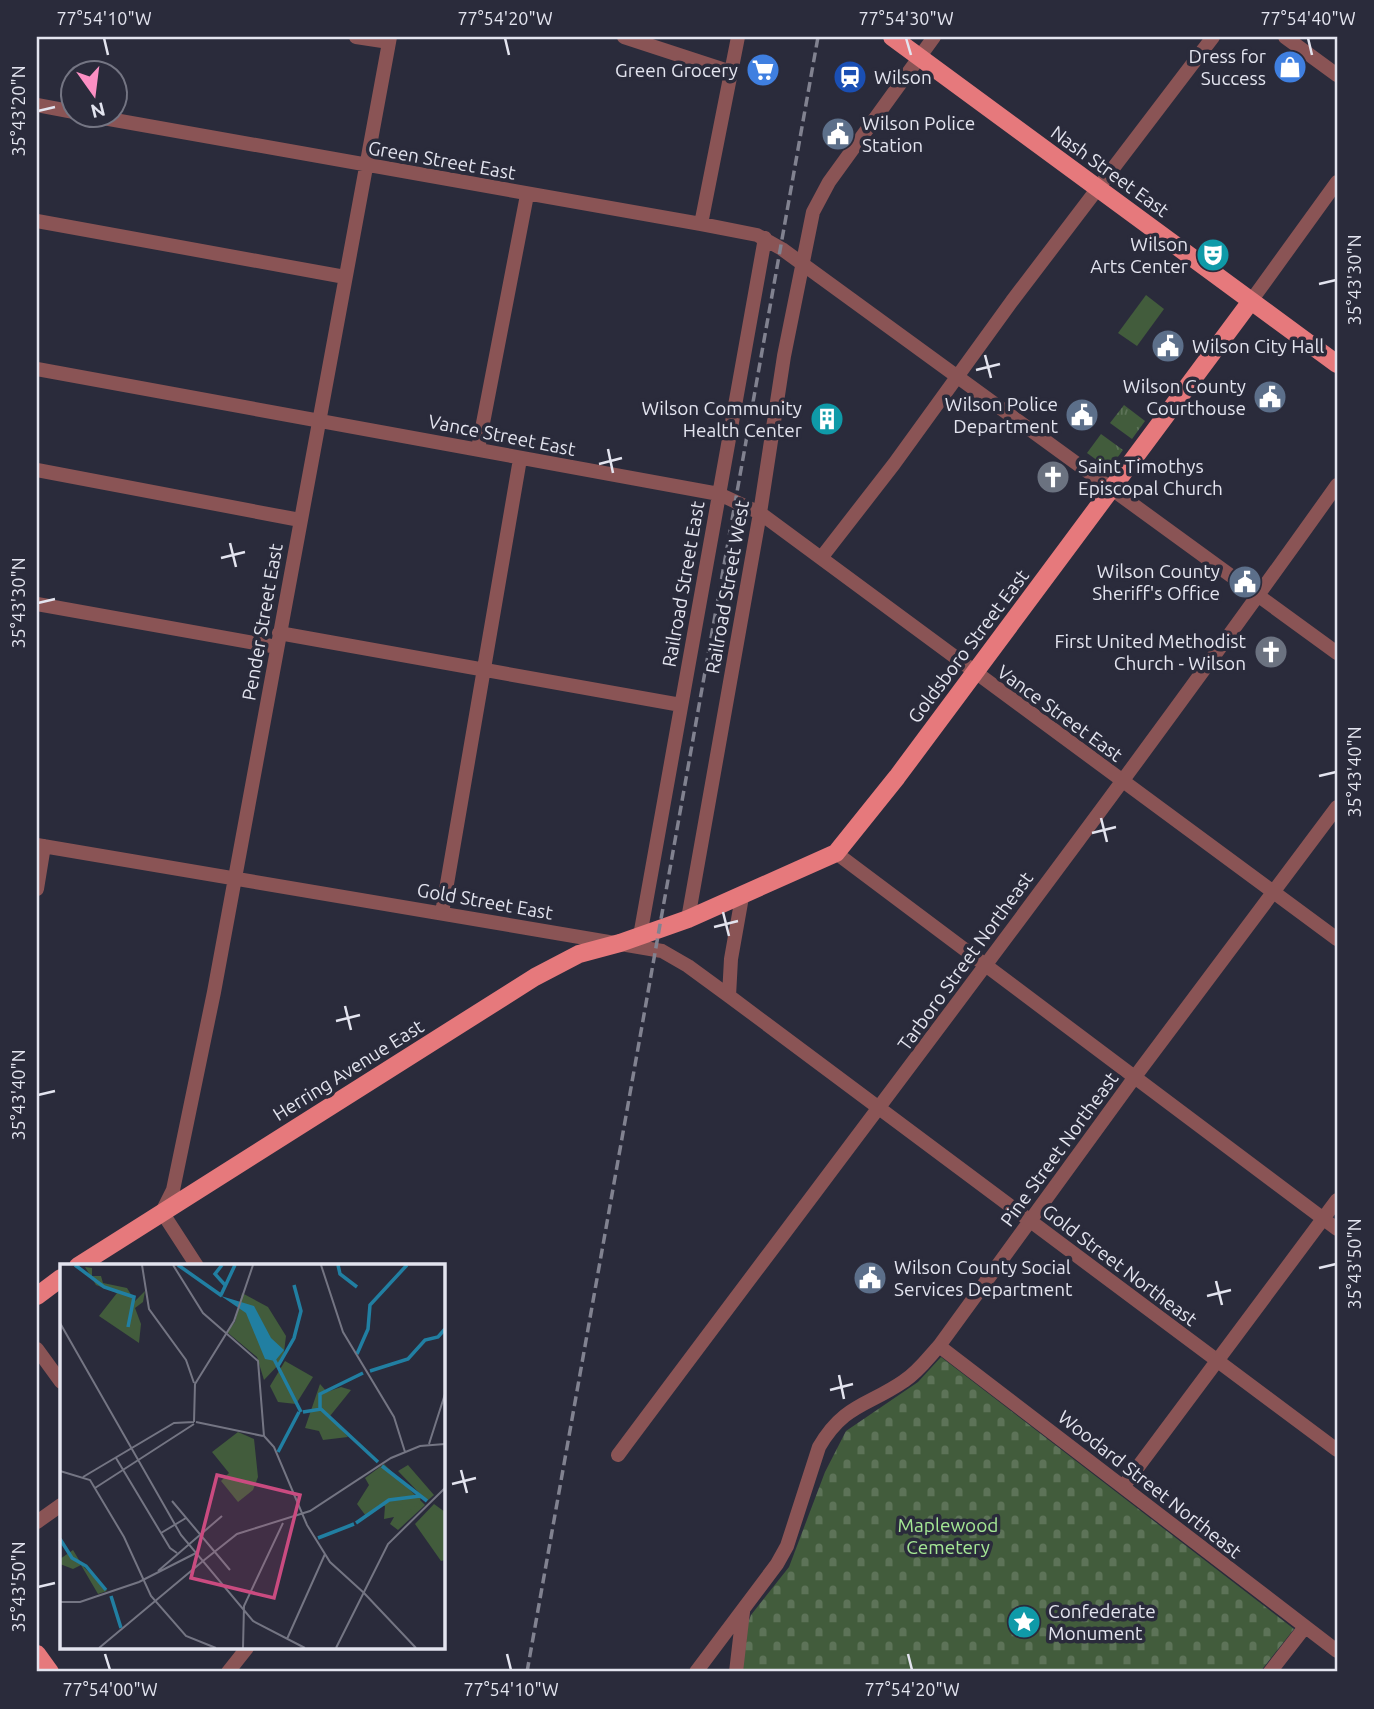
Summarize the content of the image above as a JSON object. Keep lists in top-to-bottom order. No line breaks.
{"streets":{"main road":["Nash Street East","Goldsboro Street East","Herring Avenue East"],"street":["Green Street East","Vance Street East","Railroad Street East","Railroad Street West","Pender Street East","Gold Street East","Tarboro Street Northeast","Pine Street Northeast","Gold Street Northeast","Woodard Street Northeast"]},"crossings":[["Green Street East","Railroad Street East"],["Green Street East","Railroad Street West"],["Green Street East","Pender Street East"],["Nash Street East","Railroad Street West"],["Nash Street East","Goldsboro Street East"],["Vance Street East","Railroad Street East"],["Vance Street East","Railroad Street West"],["Vance Street East","Pender Street East"],["Vance Street East","Goldsboro Street East"],["Vance Street East","Tarboro Street Northeast"],["Vance Street East","Pine Street Northeast"],["Railroad Street East","Goldsboro Street East"],["Railroad Street East","Herring Avenue East"],["Railroad Street West","Goldsboro Street East"],["Pender Street East","Gold Street East"],["Pender Street East","Herring Avenue East"],["Goldsboro Street East","Herring Avenue East"],["Gold Street East","Tarboro Street Northeast"],["Gold Street East","Herring Avenue East"],["Gold Street East","Gold Street Northeast"],["Tarboro Street Northeast","Gold Street Northeast"],["Pine Street Northeast","Gold Street Northeast"],["Pine Street Northeast","Woodard Street Northeast"]],"parks":["Maplewood Cemetery"],"places":{"shop":["Dress for Success"],"supermarket":["Green Grocery"],"station":["Wilson"],"public building":["Wilson Police Station","Wilson City Hall","Wilson County Courthouse","Wilson Police Department","Wilson County Sheriff's Office","Wilson County Social Services Department"],"theatre":["Wilson Arts Center"],"building":["Wilson Community Health Center"],"church":["Saint Timothys Episcopal Church","First United Methodist Church - Wilson"],"place":["Confederate Monument"]},"north":"bottom","coordinates":["77°54'10\"W","77°54'20\"W","77°54'30\"W","77°54'40\"W","35°43'20\"N","35°43'30\"N","35°43'40\"N","35°43'50\"N","77°54'00\"W"]}
